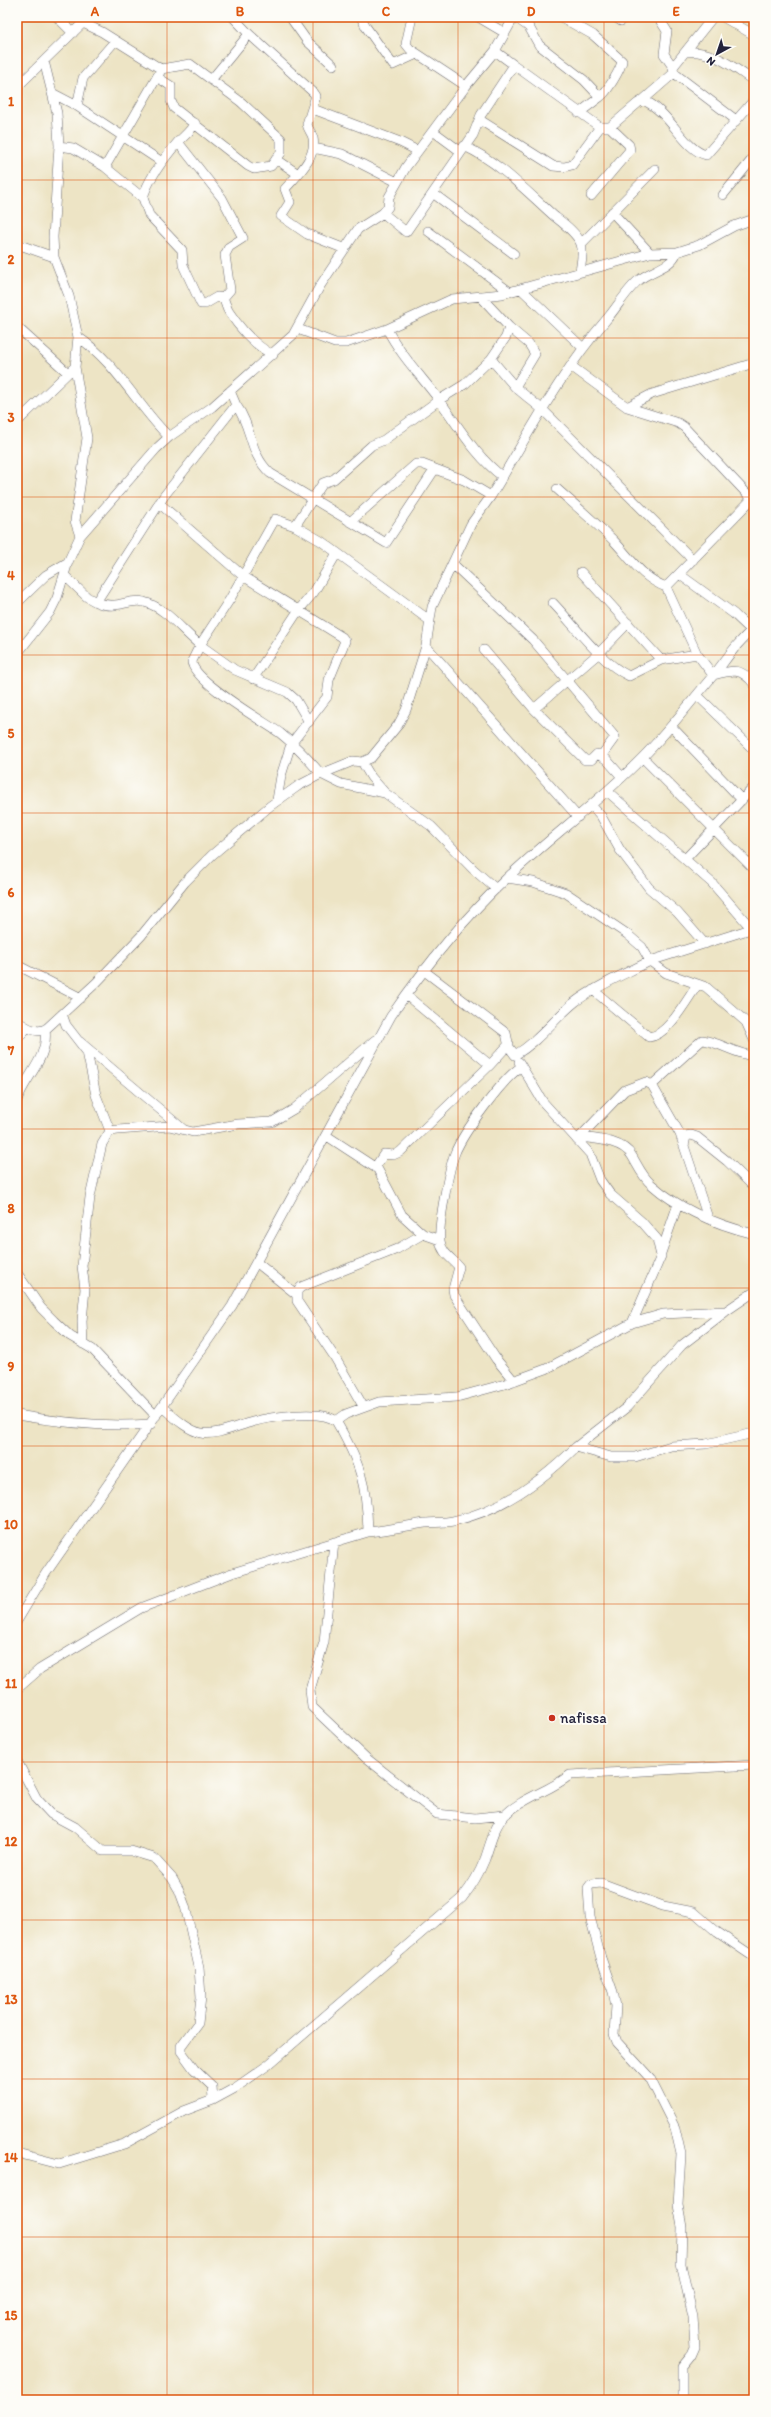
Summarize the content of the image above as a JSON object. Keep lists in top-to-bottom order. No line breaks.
{"places":["nafissa"],"north":"bottom left","grid":{"columns":["A","B","C","D","E"],"rows":["1","2","3","4","5","6","7","8","9","10","11","12","13","14","15"]}}
